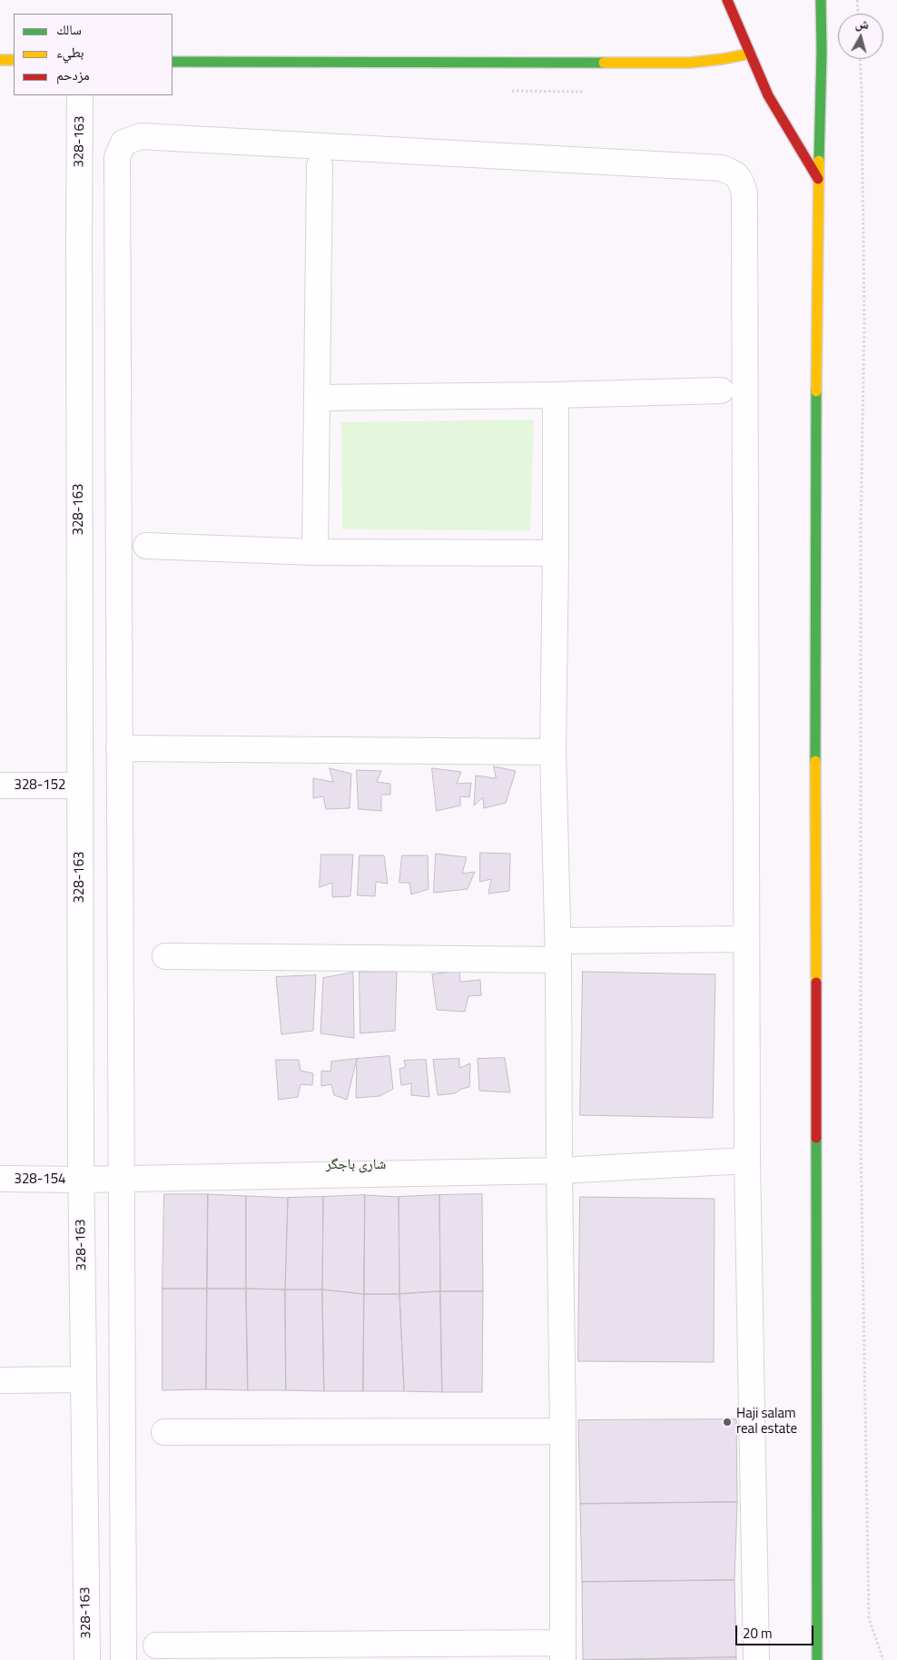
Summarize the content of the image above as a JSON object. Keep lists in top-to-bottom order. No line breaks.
{"streets":{"street":["328-163","328-152","328-154"]},"crossings":[["328-163","328-152"],["328-163","328-154"]],"districts":["شاری باجگر"],"places":["Haji salam real estate"],"legend":["سالك","بطيء","مزدحم"],"scale_bar":"20 m","north":"top"}
